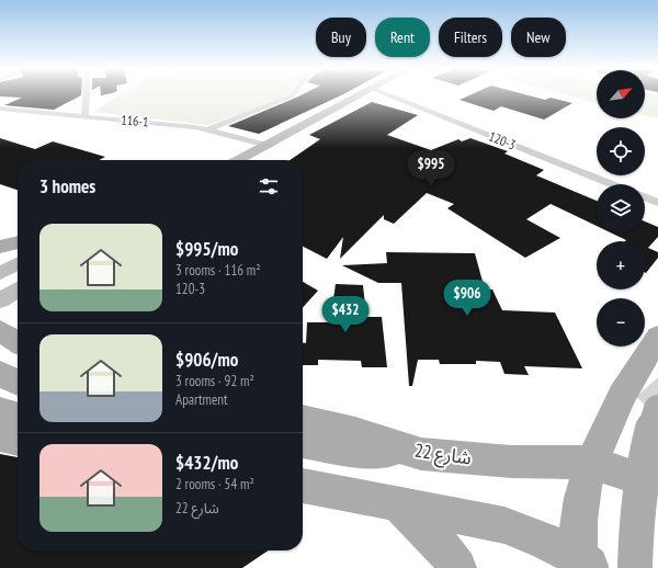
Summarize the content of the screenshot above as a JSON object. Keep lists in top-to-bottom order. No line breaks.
{"streets":{"main road":["شارع 22"],"street":["116-1","120-3"]},"north":"top right","page":{"chip":["Buy","Rent","Filters","New"],"map_buttons":["+","−"],"price":["$995","$906","$432"],"heading":"3 homes","list":[{"name":"$995/mo","note":"3 rooms · 116 m² · 120-3"},{"name":"$906/mo","note":"3 rooms · 92 m² · Apartment"},{"name":"$432/mo","note":"2 rooms · 54 m² · شارع 22"}]}}
